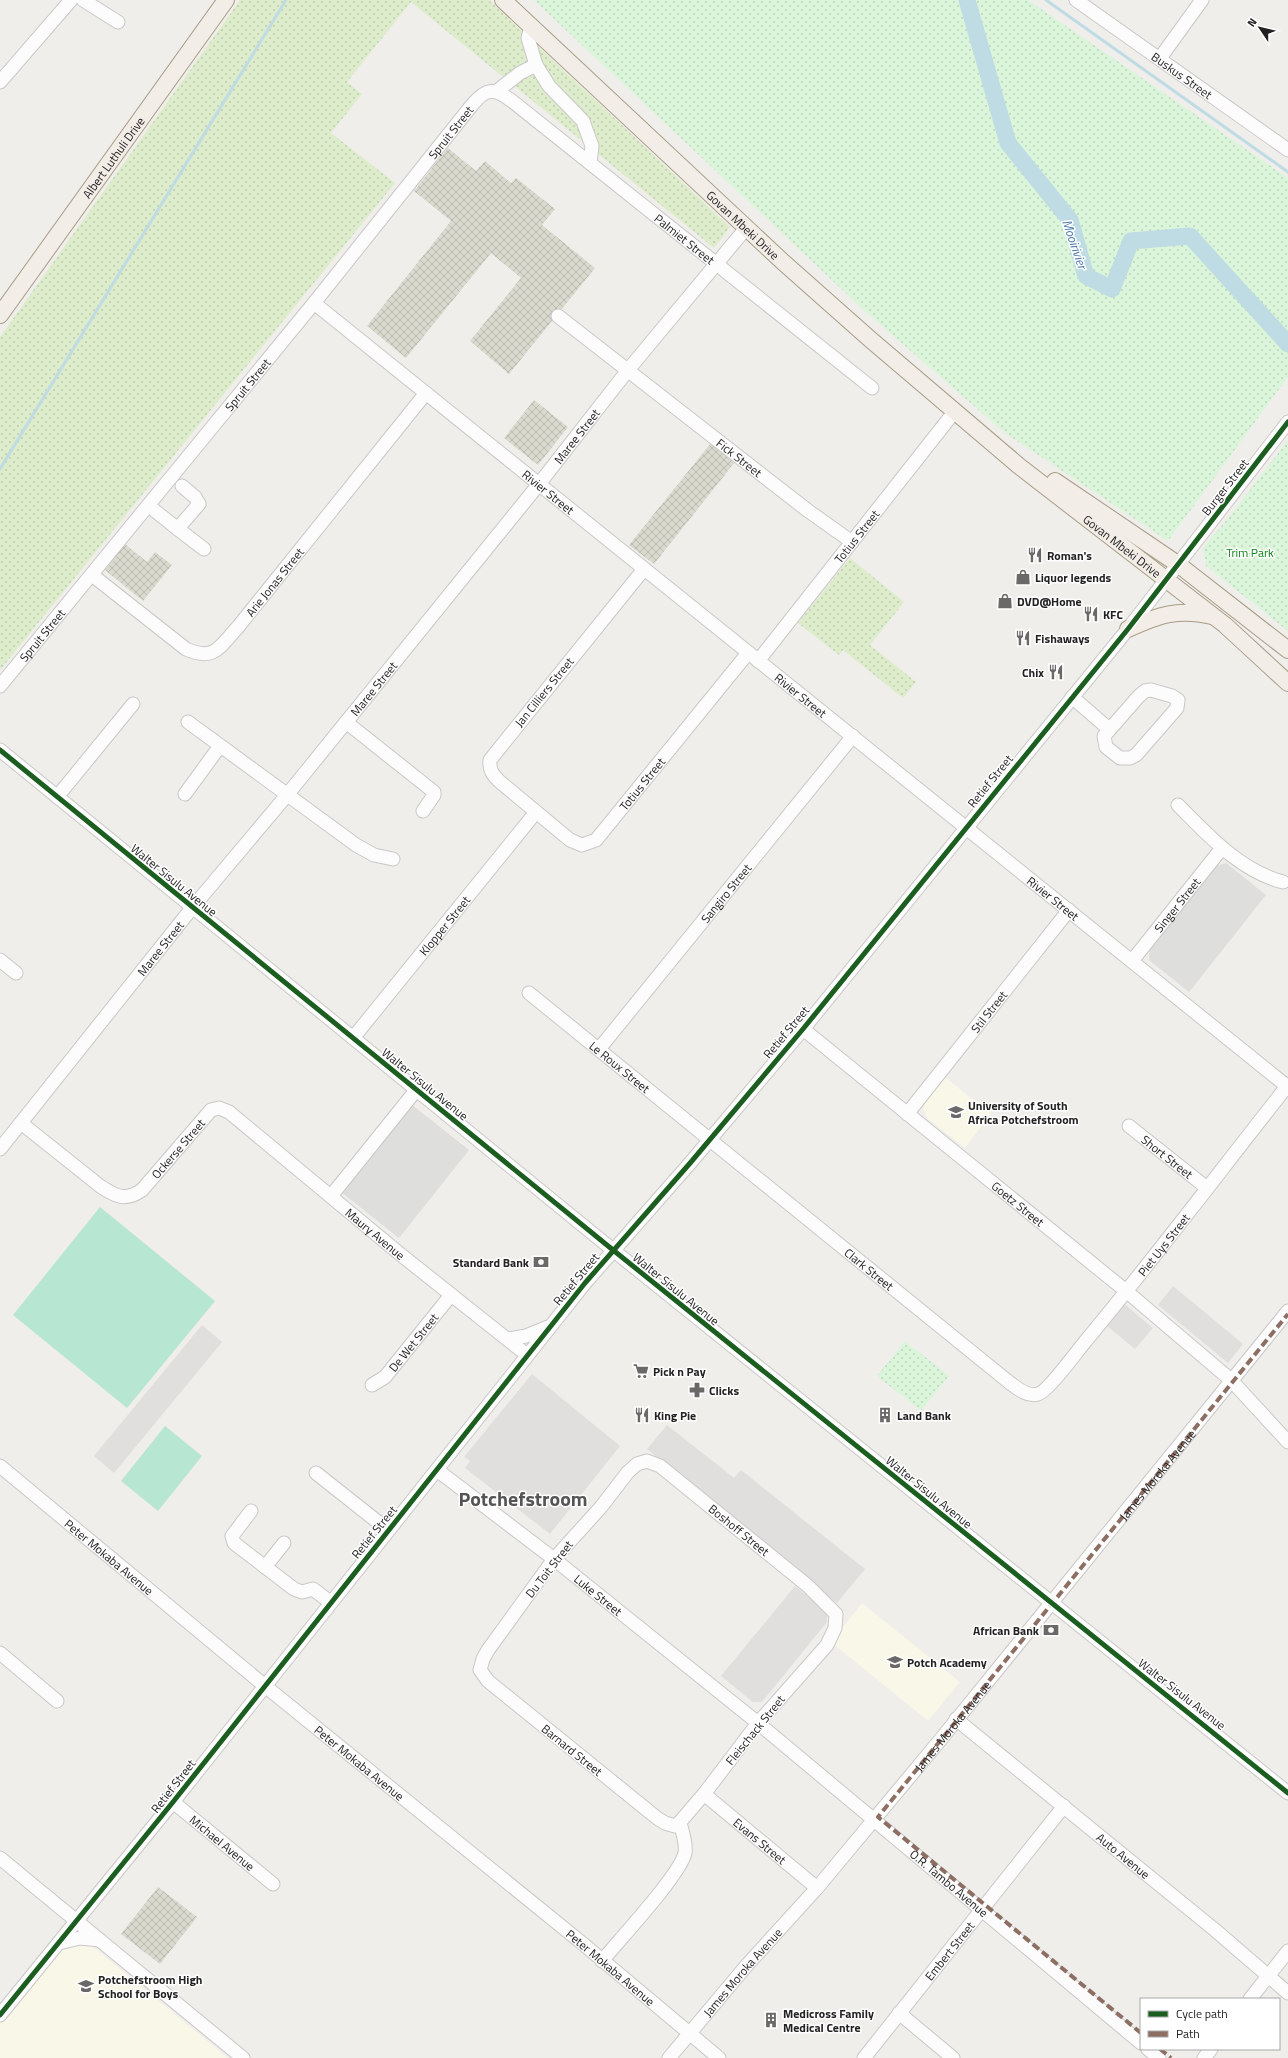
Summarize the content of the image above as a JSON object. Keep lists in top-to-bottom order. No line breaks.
{"streets":{"main road":["Albert Luthuli Drive","Govan Mbeki Drive"],"street":["Buskus Street","Spruit Street","Palmiet Street","Maree Street","Fick Street","Burger Street","Rivier Street","Totius Street","Arie Jonas Street","Jan Cilliers Street","Retief Street","Walter Sisulu Avenue","Sangiro Street","Singer Street","Klopper Street","Stil Street","Le Roux Street","Ockerse Street","Short Street","Goetz Street","Maury Avenue","Piet Uys Street","Clark Street","De Wet Street","James Moroka Avenue","Boshoff Street","Peter Mokaba Avenue","Du Toit Street","Luke Street","Fleischack Street","Barnard Street","Evans Street","Michael Avenue","Auto Avenue","O.R. Tambo Avenue","Embert Street"]},"crossings":[["Spruit Street","Palmiet Street"],["Spruit Street","Rivier Street"],["Spruit Street","Arie Jonas Street"],["Govan Mbeki Drive","Maree Street"],["Govan Mbeki Drive","Burger Street"],["Govan Mbeki Drive","Totius Street"],["Govan Mbeki Drive","Retief Street"],["Palmiet Street","Maree Street"],["Maree Street","Fick Street"],["Maree Street","Rivier Street"],["Maree Street","Walter Sisulu Avenue"],["Maree Street","Ockerse Street"],["Fick Street","Totius Street"],["Burger Street","Retief Street"],["Rivier Street","Totius Street"],["Rivier Street","Arie Jonas Street"],["Rivier Street","Jan Cilliers Street"],["Rivier Street","Retief Street"],["Rivier Street","Sangiro Street"],["Rivier Street","Singer Street"],["Rivier Street","Stil Street"],["Rivier Street","Piet Uys Street"],["Totius Street","Jan Cilliers Street"],["Totius Street","Klopper Street"],["Jan Cilliers Street","Klopper Street"],["Retief Street","Walter Sisulu Avenue"],["Retief Street","Le Roux Street"],["Retief Street","Goetz Street"],["Retief Street","Maury Avenue"],["Retief Street","Clark Street"],["Retief Street","Peter Mokaba Avenue"],["Retief Street","Luke Street"],["Retief Street","Michael Avenue"],["Walter Sisulu Avenue","Klopper Street"],["Walter Sisulu Avenue","James Moroka Avenue"],["Sangiro Street","Le Roux Street"],["Stil Street","Goetz Street"],["Le Roux Street","Clark Street"],["Ockerse Street","Maury Avenue"],["Short Street","Piet Uys Street"],["Goetz Street","Piet Uys Street"],["Goetz Street","James Moroka Avenue"],["Maury Avenue","De Wet Street"],["Piet Uys Street","Clark Street"],["James Moroka Avenue","Peter Mokaba Avenue"],["James Moroka Avenue","Evans Street"],["James Moroka Avenue","Auto Avenue"],["James Moroka Avenue","O.R. Tambo Avenue"],["Boshoff Street","Du Toit Street"],["Boshoff Street","Fleischack Street"],["Du Toit Street","Luke Street"],["Du Toit Street","Barnard Street"],["Luke Street","Fleischack Street"],["Luke Street","O.R. Tambo Avenue"],["Fleischack Street","Barnard Street"],["Fleischack Street","Evans Street"],["Fleischack Street","O.R. Tambo Avenue"],["Auto Avenue","Embert Street"],["O.R. Tambo Avenue","Embert Street"]],"districts":["Potchefstroom"],"water":["Mooirivier"],"parks":["Trim Park"],"places":{"restaurant":["Roman's","KFC","Fishaways","Chix","King Pie"],"shop":["Liquor legends","DVD@Home"],"school or university":["University of South Africa Potchefstroom","Potch Academy","Potchefstroom High School for Boys"],"bank":["Standard Bank","African Bank"],"supermarket":["Pick n Pay"],"pharmacy":["Clicks"],"building":["Land Bank","Medicross Family Medical Centre"]},"legend":["Cycle path","Path"],"north":"top left"}
